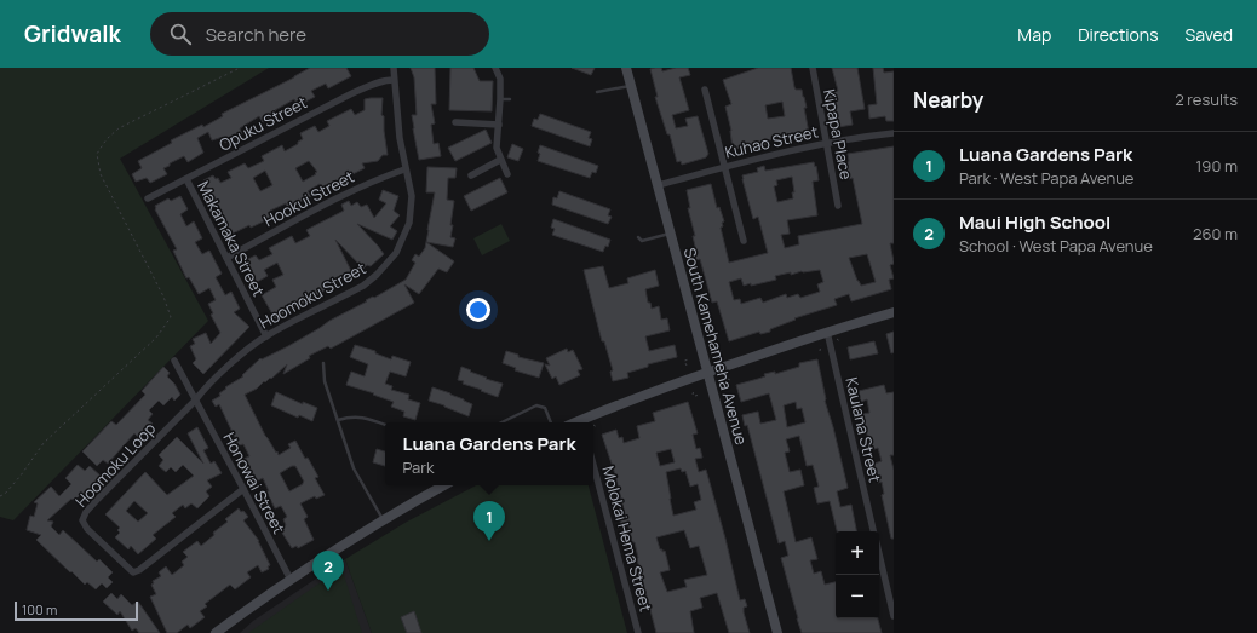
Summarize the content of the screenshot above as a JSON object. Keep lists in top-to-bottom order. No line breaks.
{"streets":{"street":["Opuku Street","Kipapa Place","Kuhao Street","Hookui Street","Makamaka Street","Hoomoku Street","South Kamehameha Avenue","Kaulana Street","Hoomoku Loop","Honowai Street","Molokai Hema Street"]},"crossings":[["Opuku Street","Makamaka Street"],["Opuku Street","Hoomoku Street"],["Kipapa Place","Kuhao Street"],["Kuhao Street","South Kamehameha Avenue"],["Hookui Street","Makamaka Street"],["Hookui Street","Hoomoku Street"],["Makamaka Street","Hoomoku Street"],["Hoomoku Street","Hoomoku Loop"],["Hoomoku Street","Honowai Street"],["Hoomoku Loop","Honowai Street"]],"scale_bar":"100 m","page":{"header":"Gridwalk","search":"Search here","nav":["Map","Directions","Saved"],"heading":["Nearby","2 results"],"list":[{"mark":"1","name":"Luana Gardens Park","note":"Park · West Papa Avenue","value":"190 m"},{"mark":"2","name":"Maui High School","note":"School · West Papa Avenue","value":"260 m"}],"popup":["Luana Gardens Park","Park"],"pins":["1","2"],"map_buttons":["+","−"],"scale":"100 m"}}
